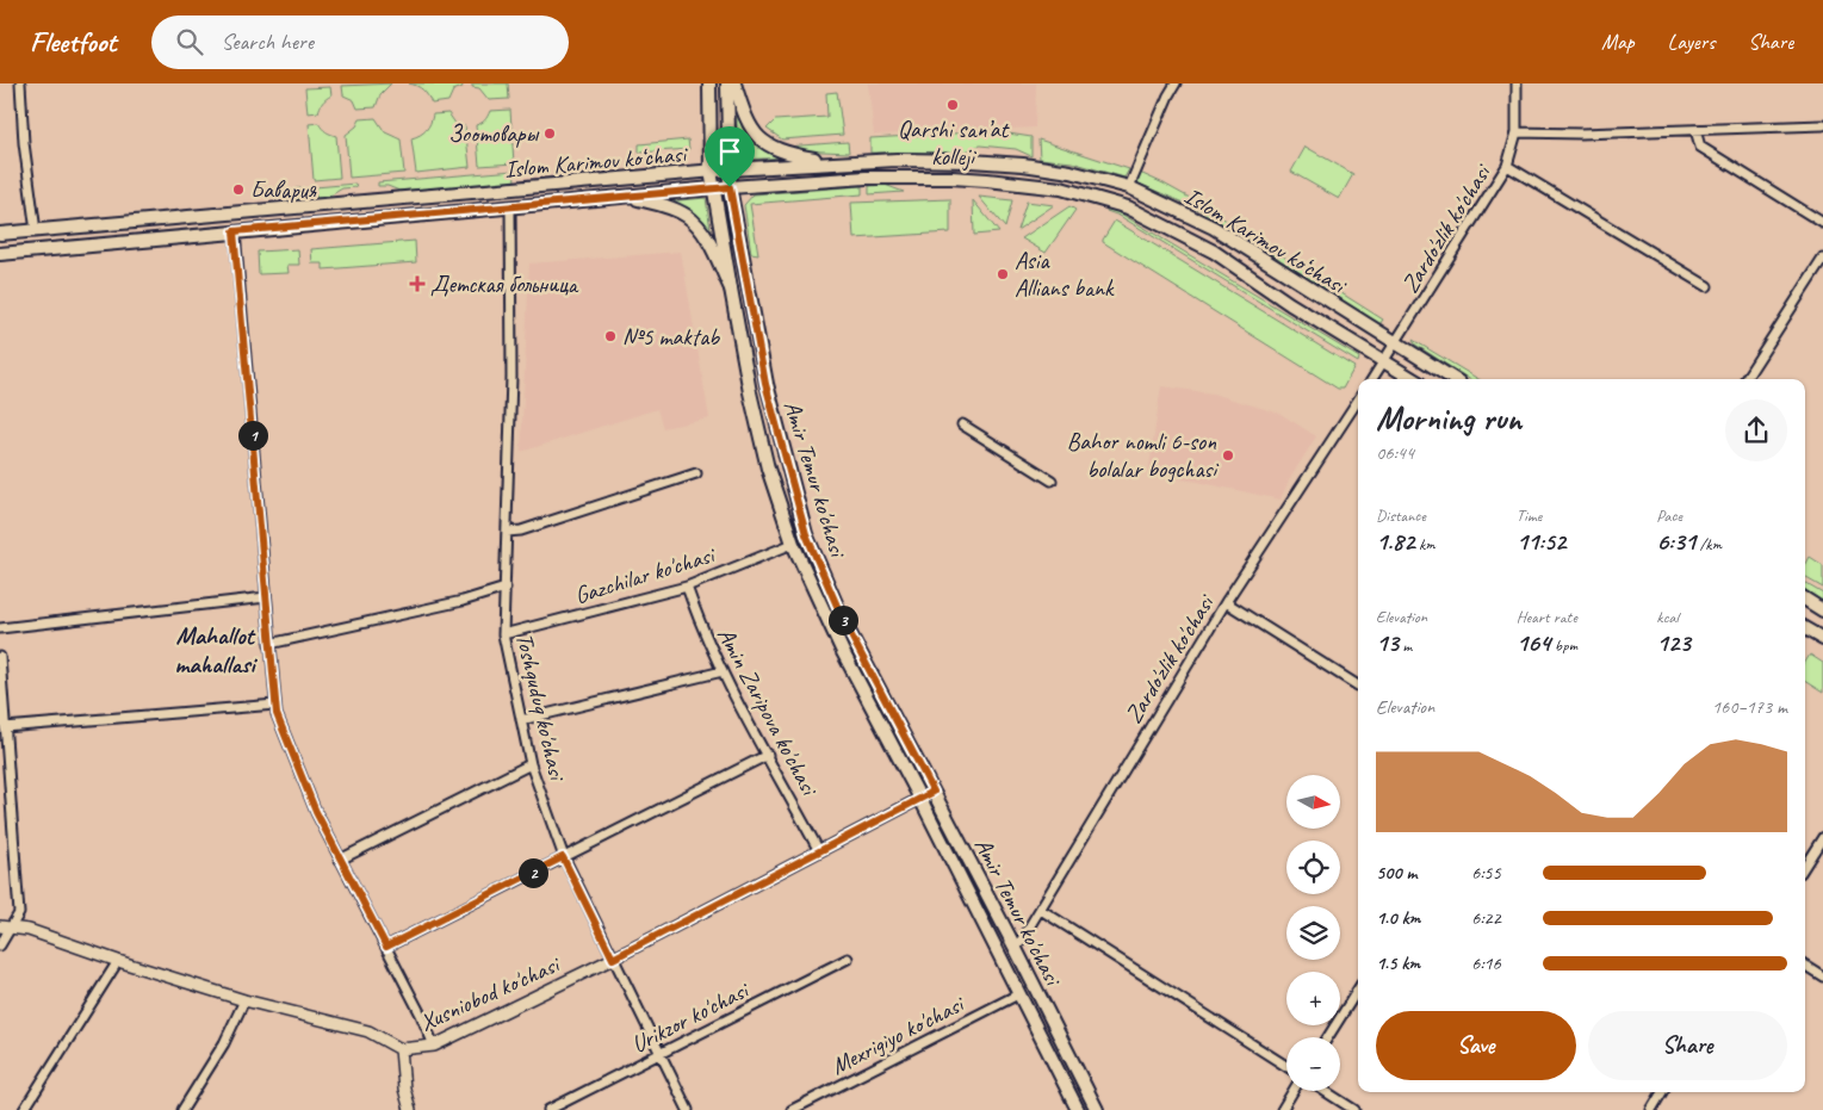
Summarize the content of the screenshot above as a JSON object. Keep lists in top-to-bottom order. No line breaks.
{"streets":{"main road":["Islom Karimov ko‘chasi","Amir Temur ko'chasi"],"street":["Zardo'zlik ko'chasi","Gazchilar ko'chasi","Toshquduq ko'chasi","Amin Zaripova ko'chasi","Xusniobod ko'chasi","Urikzor ko'chasi","Mexrigiyo ko'chasi"]},"crossings":[["Islom Karimov ko‘chasi","Zardo'zlik ko'chasi"],["Islom Karimov ko‘chasi","Amir Temur ko'chasi"],["Islom Karimov ko‘chasi","Toshquduq ko'chasi"],["Zardo'zlik ko'chasi","Amir Temur ko'chasi"],["Amir Temur ko'chasi","Gazchilar ko'chasi"],["Amir Temur ko'chasi","Xusniobod ko'chasi"],["Amir Temur ko'chasi","Mexrigiyo ko'chasi"],["Gazchilar ko'chasi","Toshquduq ko'chasi"],["Gazchilar ko'chasi","Amin Zaripova ko'chasi"],["Toshquduq ko'chasi","Xusniobod ko'chasi"],["Toshquduq ko'chasi","Urikzor ko'chasi"],["Amin Zaripova ko'chasi","Xusniobod ko'chasi"]],"districts":["Mahallot mahallasi"],"places":{"other":["Qarshi san’at kolleji","Зоотовары","Бавария","Asia Allians bank","№5 maktab","Bahor nomli 6-son bolalar bogchasi"],"health":["Детская больница"]},"north":"right","page":{"header":"Fleetfoot","search":"Search here","nav":["Map","Layers","Share"],"heading":["Morning run","06:44"],"pins":["1","3","2"],"stats":[["Distance","1.82 km"],["Time","11:52"],["Pace","6:31 /km"],["Elevation","13 m"],["Heart rate","164 bpm"],["kcal","123"]],"chart":["Elevation","160–173 m"],"map_buttons":["+","−"],"list":[{"name":"500 m","note":"6:55"},{"name":"1.0 km","note":"6:22"},{"name":"1.5 km","note":"6:16"}],"buttons":["Save","Share"]}}
